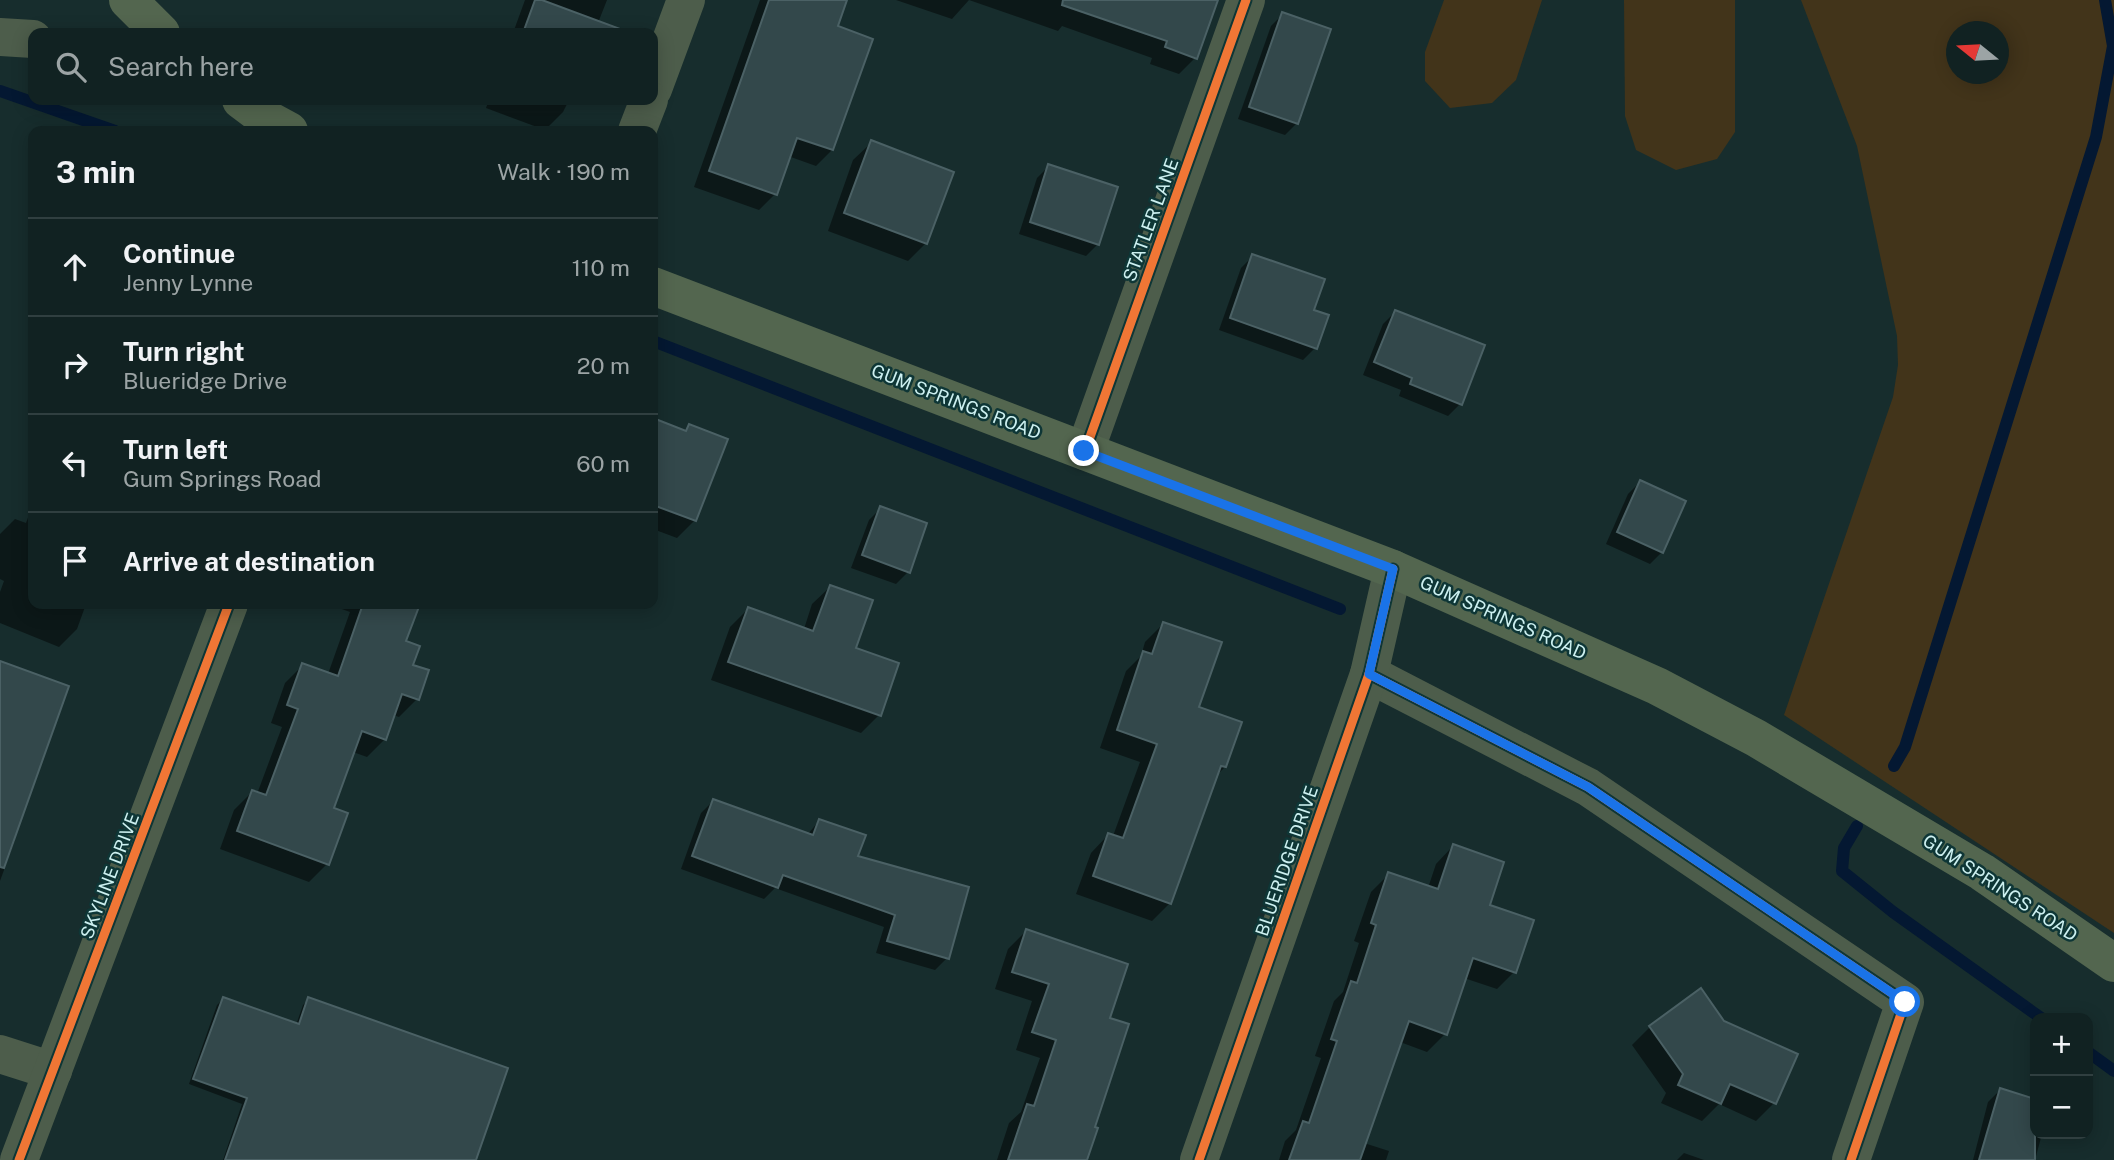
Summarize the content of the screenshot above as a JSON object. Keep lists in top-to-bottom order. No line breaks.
{"streets":{"main road":["GUM SPRINGS ROAD"],"street":["STATLER LANE","BLUERIDGE DRIVE","SKYLINE DRIVE"]},"crossings":[["STATLER LANE","GUM SPRINGS ROAD"],["GUM SPRINGS ROAD","BLUERIDGE DRIVE"]],"north":"left","page":{"search":"Search here","heading":["3 min","Walk · 190 m"],"list":[["Continue","Jenny Lynne","110 m"],["Turn right","Blueridge Drive","20 m"],["Turn left","Gum Springs Road","60 m"],"Arrive at destination"],"map_buttons":["+","−"]}}
